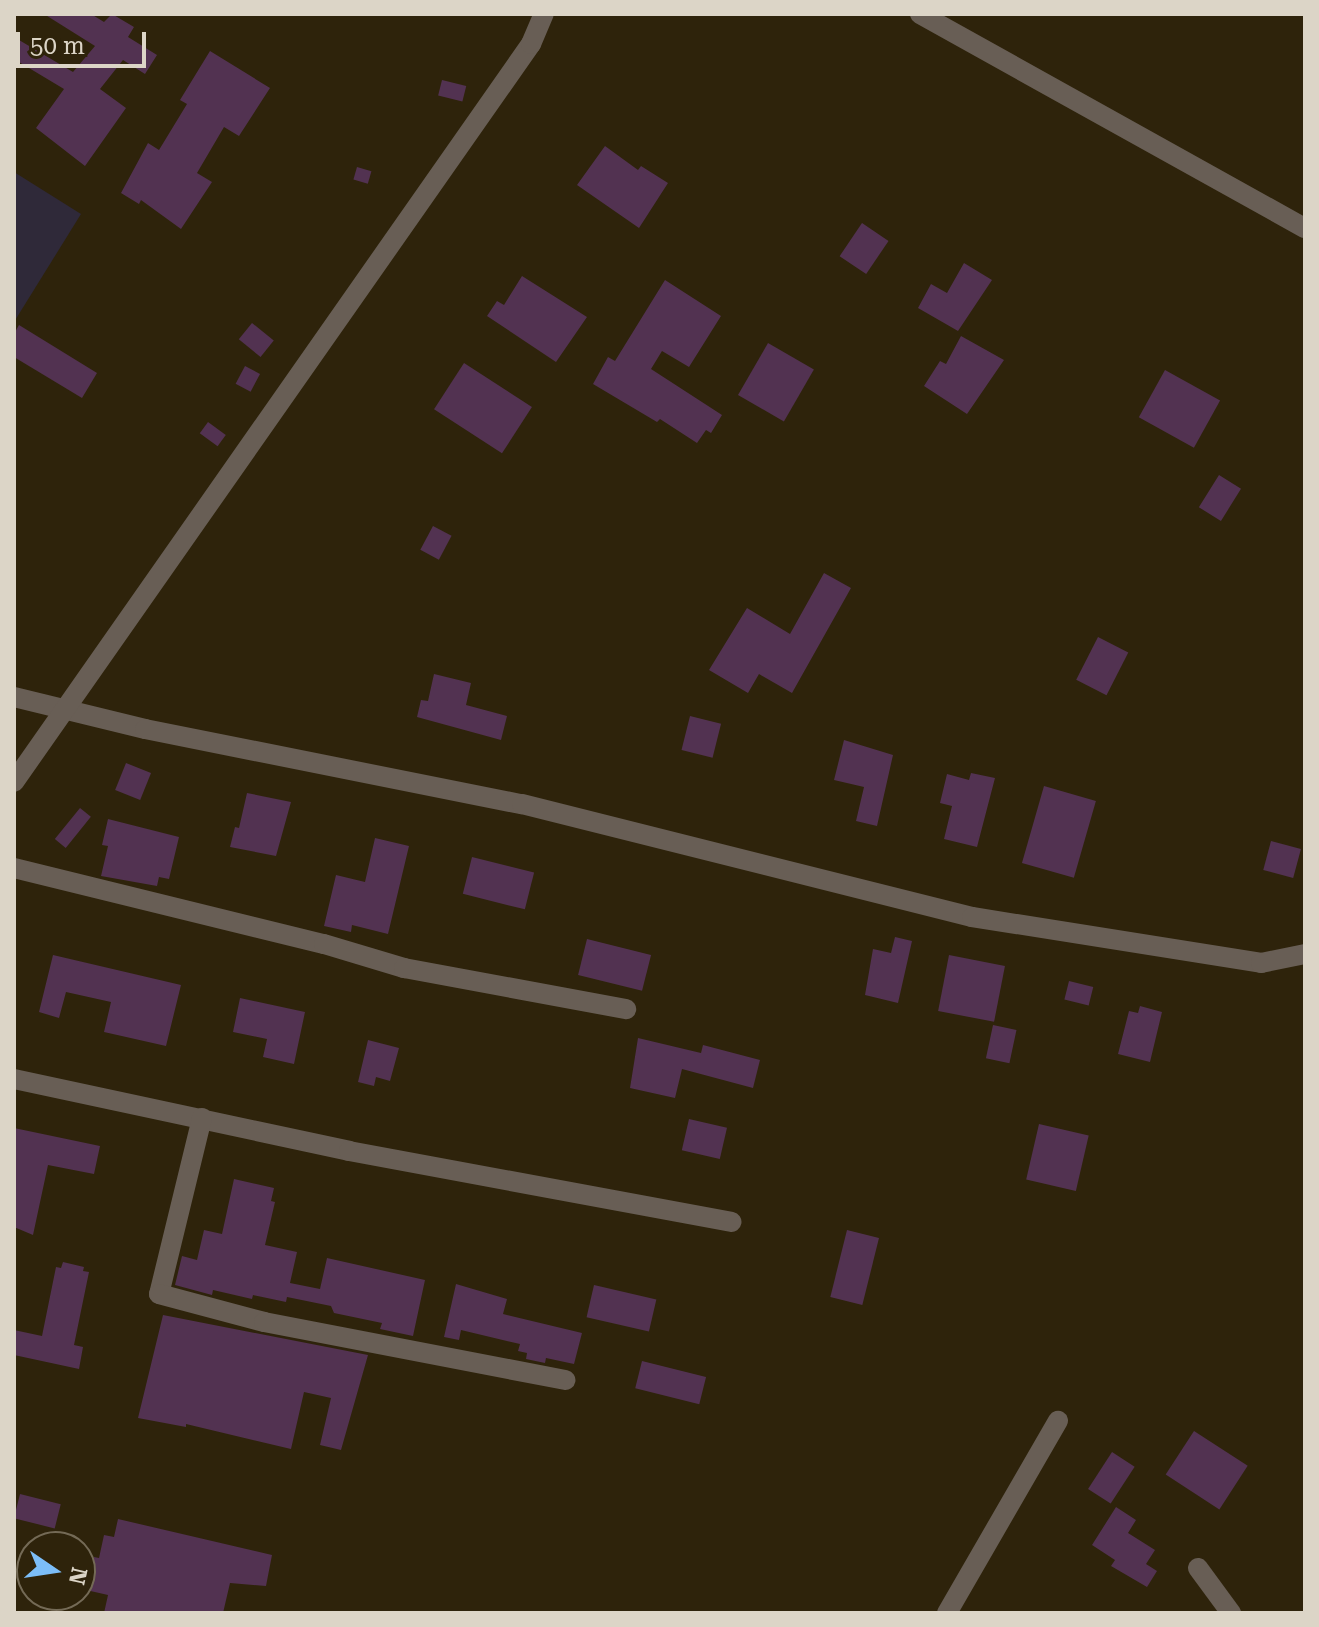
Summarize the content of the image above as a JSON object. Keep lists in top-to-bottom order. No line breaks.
{"scale_bar":"50 m","north":"right"}
